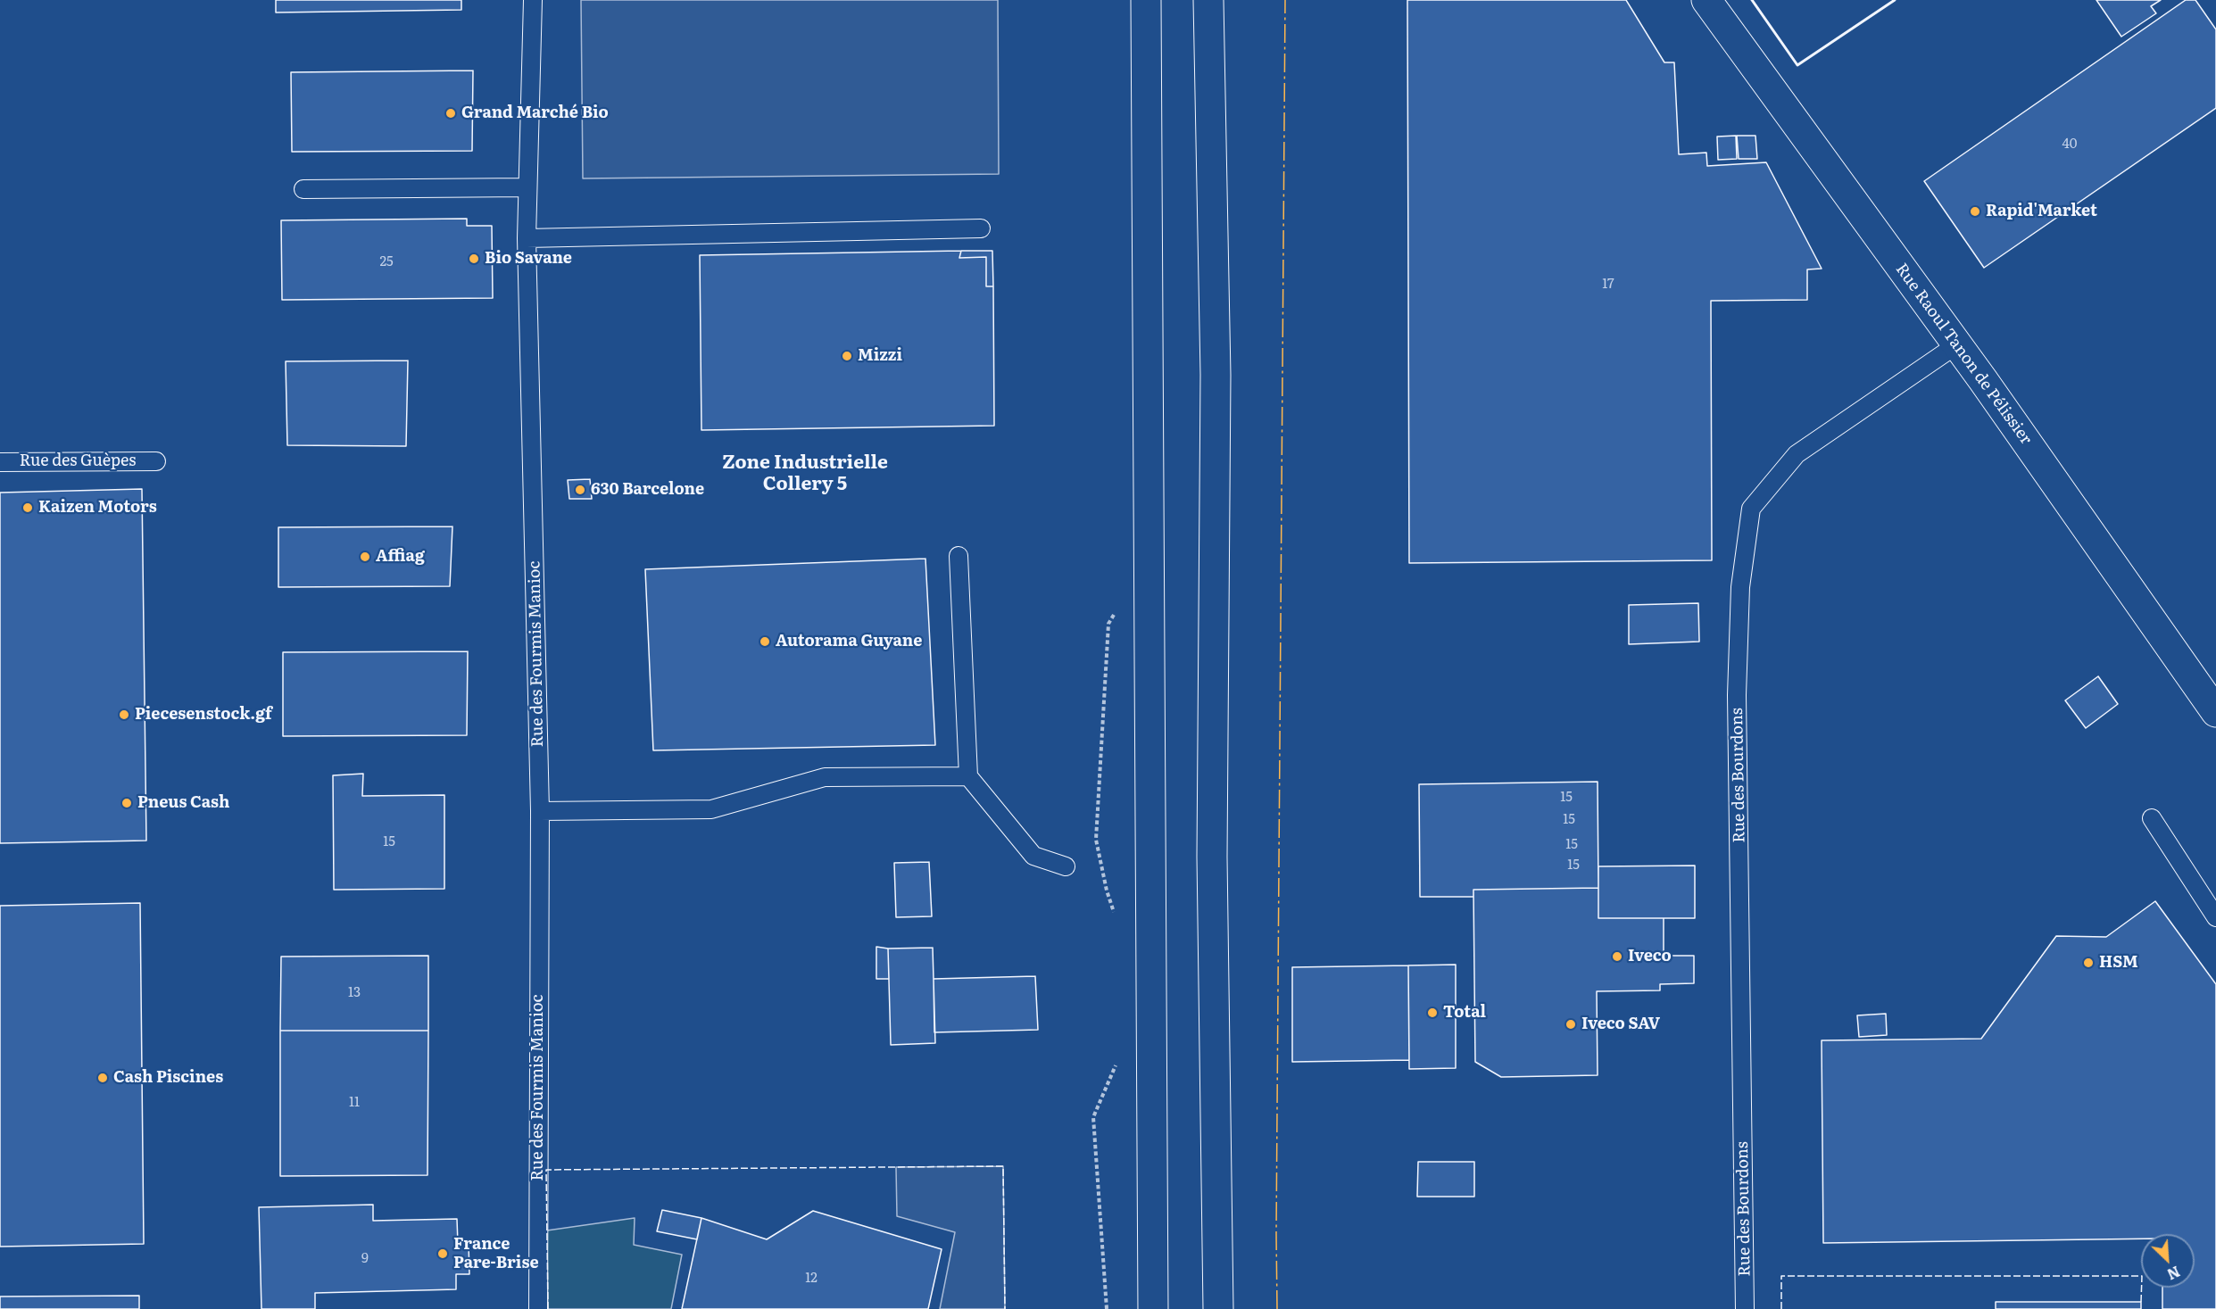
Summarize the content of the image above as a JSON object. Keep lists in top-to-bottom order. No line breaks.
{"streets":{"main road":["Rue Raoul Tanon de Pélissier"],"lane":["Rue des Guèpes","Rue des Fourmis Manioc","Rue des Bourdons"]},"crossings":[["Rue Raoul Tanon de Pélissier","Rue des Bourdons"]],"districts":["Zone Industrielle Collery 5"],"places":["Grand Marché Bio","Rapid'Market","Bio Savane","Mizzi","630 Barcelone","Kaizen Motors","Affiag","Autorama Guyane","Piecesenstock.gf","Pneus Cash","Iveco","HSM","Total","Iveco SAV","Cash Piscines","France Pare-Brise"],"house_numbers":["40","25","17","15","15","15","15","15","13","11","9","12"],"north":"bottom right"}
